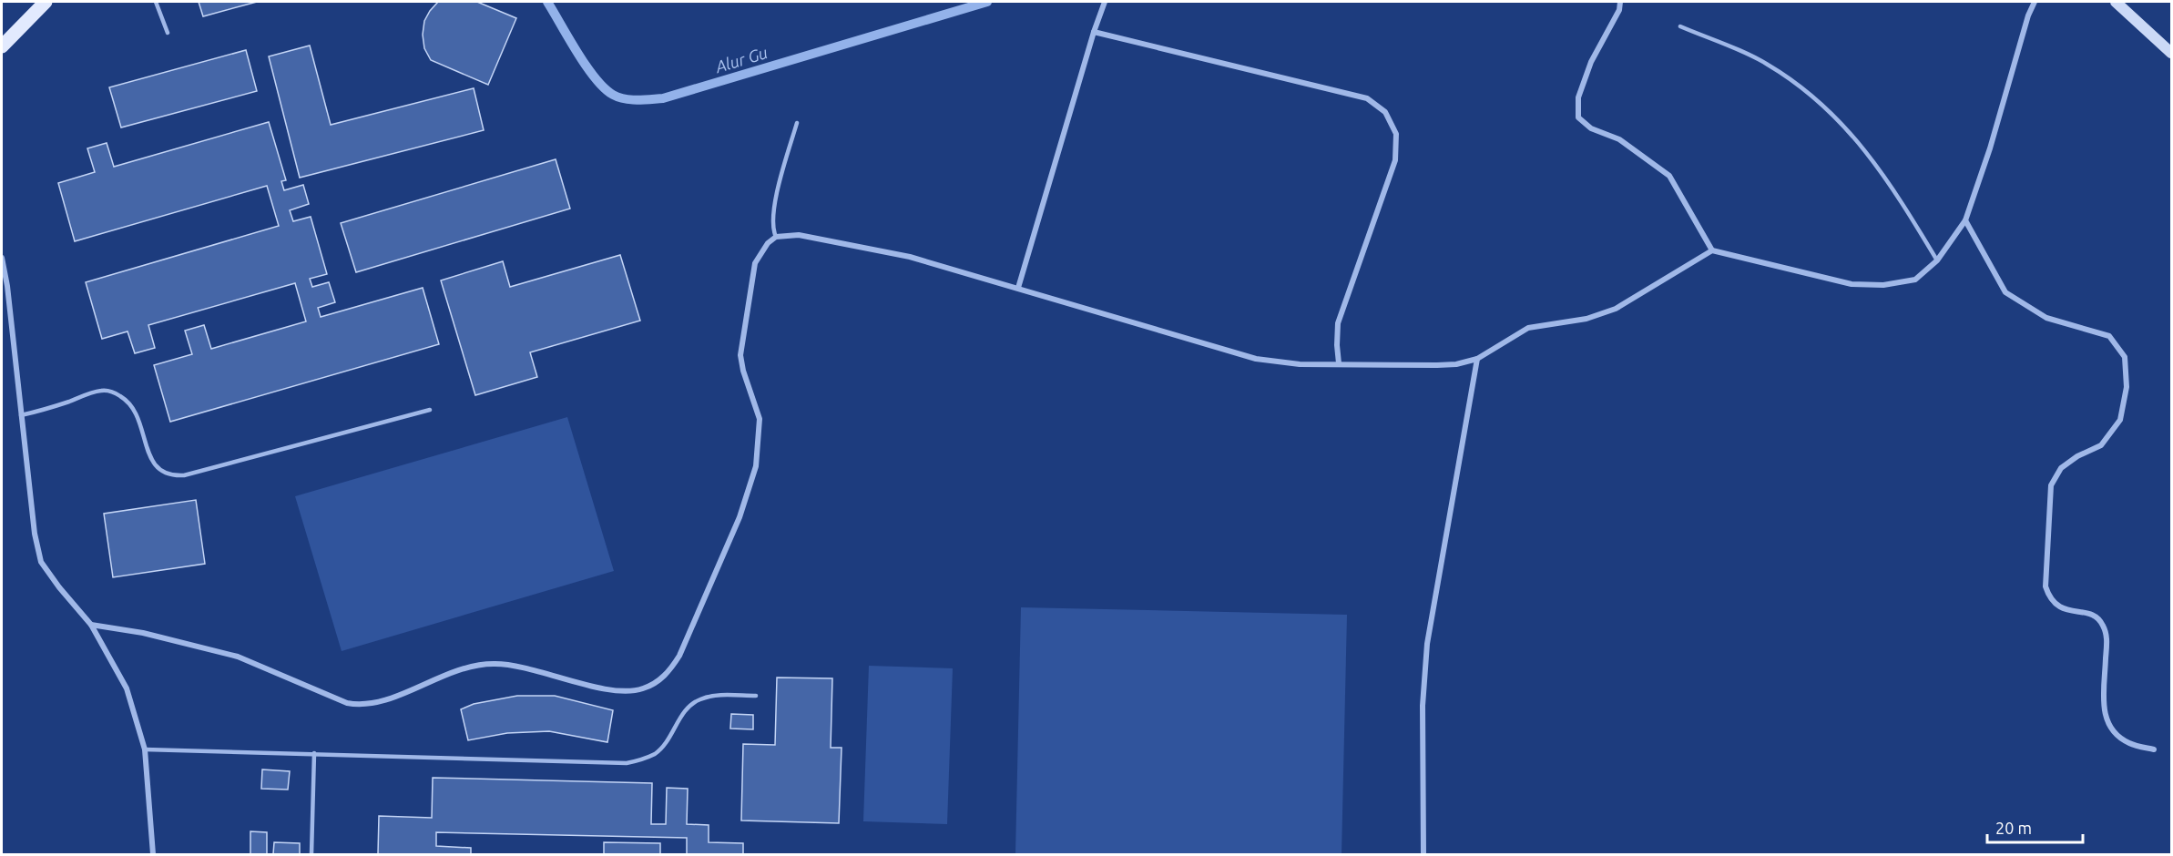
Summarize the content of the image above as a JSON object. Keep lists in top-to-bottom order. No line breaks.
{"water":["Alur Gu"],"scale_bar":"20 m"}
